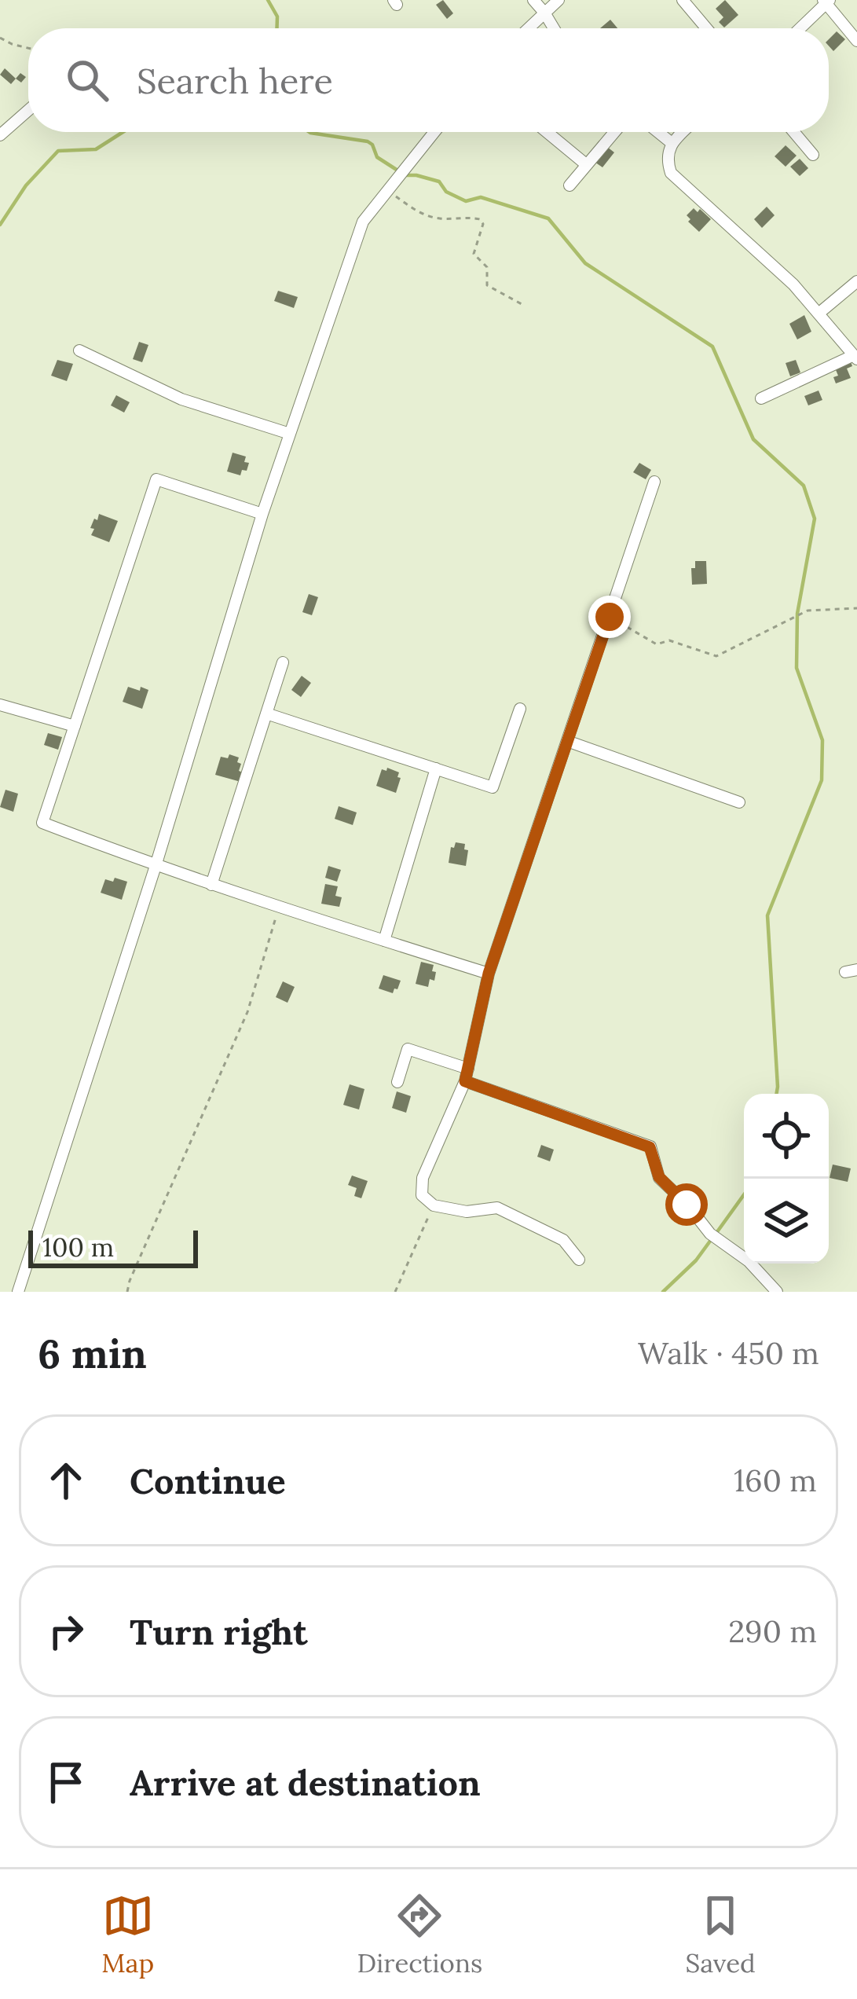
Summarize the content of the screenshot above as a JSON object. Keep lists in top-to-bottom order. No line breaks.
{"scale_bar":"100 m","page":{"search":"Search here","scale":"100 m","heading":["6 min","Walk · 450 m"],"list":[["Continue","160 m"],["Turn right","290 m"],"Arrive at destination"],"nav":["Map","Directions","Saved"]}}
